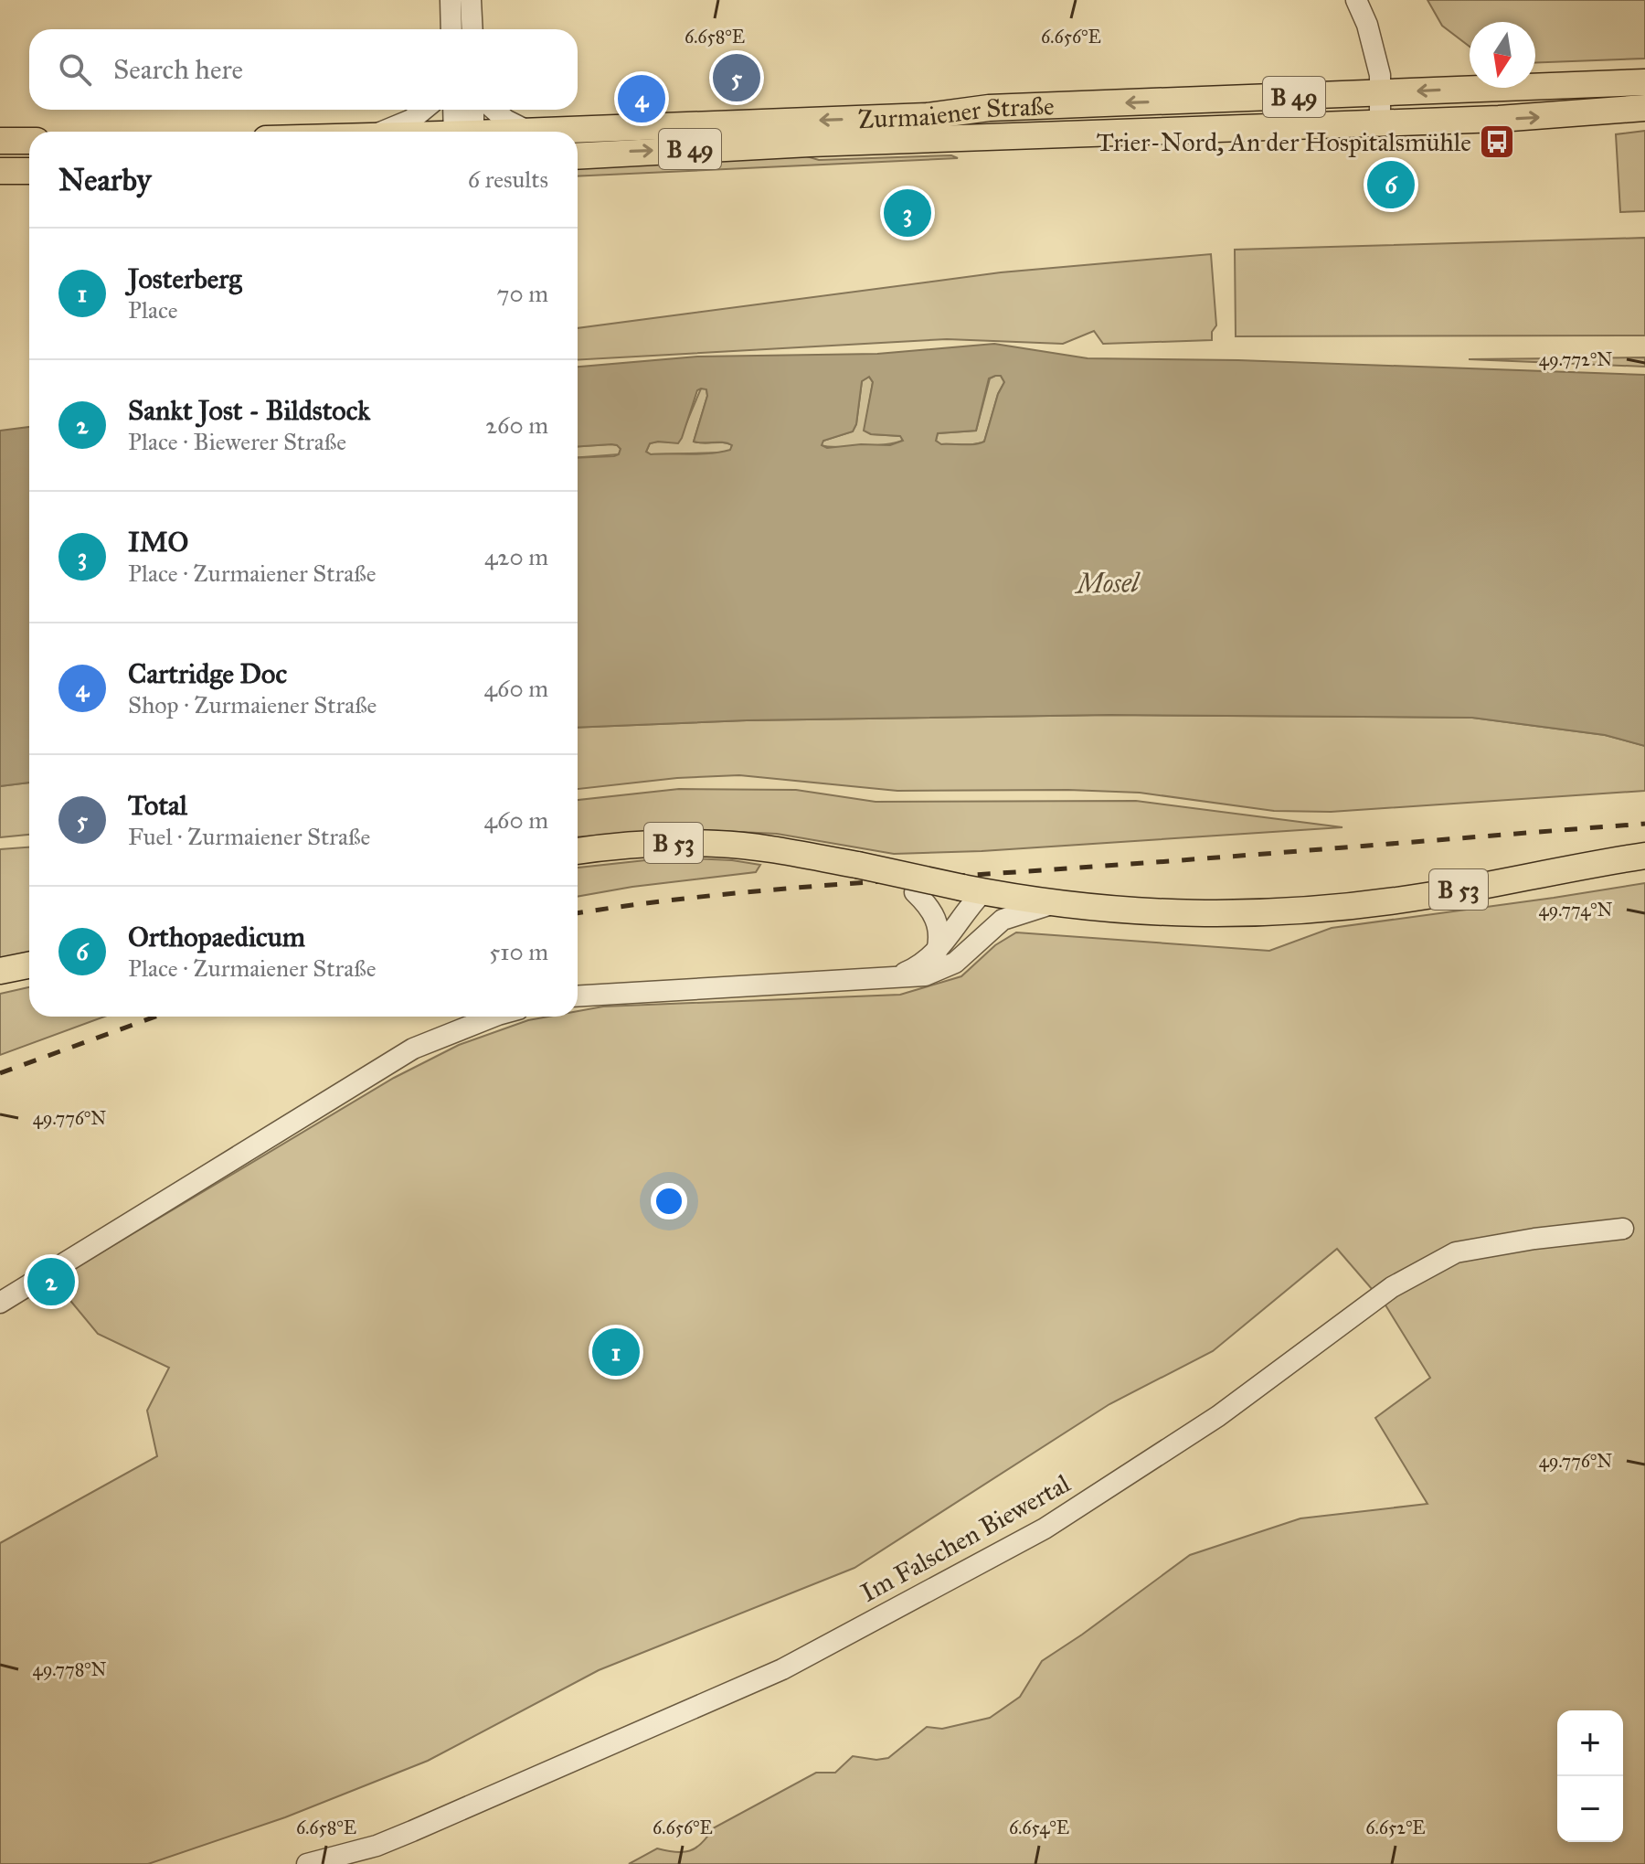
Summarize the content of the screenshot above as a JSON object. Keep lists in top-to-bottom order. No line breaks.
{"streets":{"main road":["B 49","Zurmaiener Straße","B 53"],"street":["Im Falschen Biewertal"]},"water":["Mosel"],"places":{"bus stop":["Trier-Nord, An der Hospitalsmühle"]},"north":"bottom","page":{"search":"Search here","pins":["5","4","6","3","2","1"],"heading":["Nearby","6 results"],"list":[{"mark":"1","name":"Josterberg","note":"Place","value":"70 m"},{"mark":"2","name":"Sankt Jost - Bildstock","note":"Place · Biewerer Straße","value":"260 m"},{"mark":"3","name":"IMO","note":"Place · Zurmaiener Straße","value":"420 m"},{"mark":"4","name":"Cartridge Doc","note":"Shop · Zurmaiener Straße","value":"460 m"},{"mark":"5","name":"Total","note":"Fuel · Zurmaiener Straße","value":"460 m"},{"mark":"6","name":"Orthopaedicum","note":"Place · Zurmaiener Straße","value":"510 m"}],"map_buttons":["+","−"]},"coordinates":["6.658°E","6.656°E","49.772°N","49.774°N","49.776°N","49.778°N","6.654°E","6.652°E"]}
